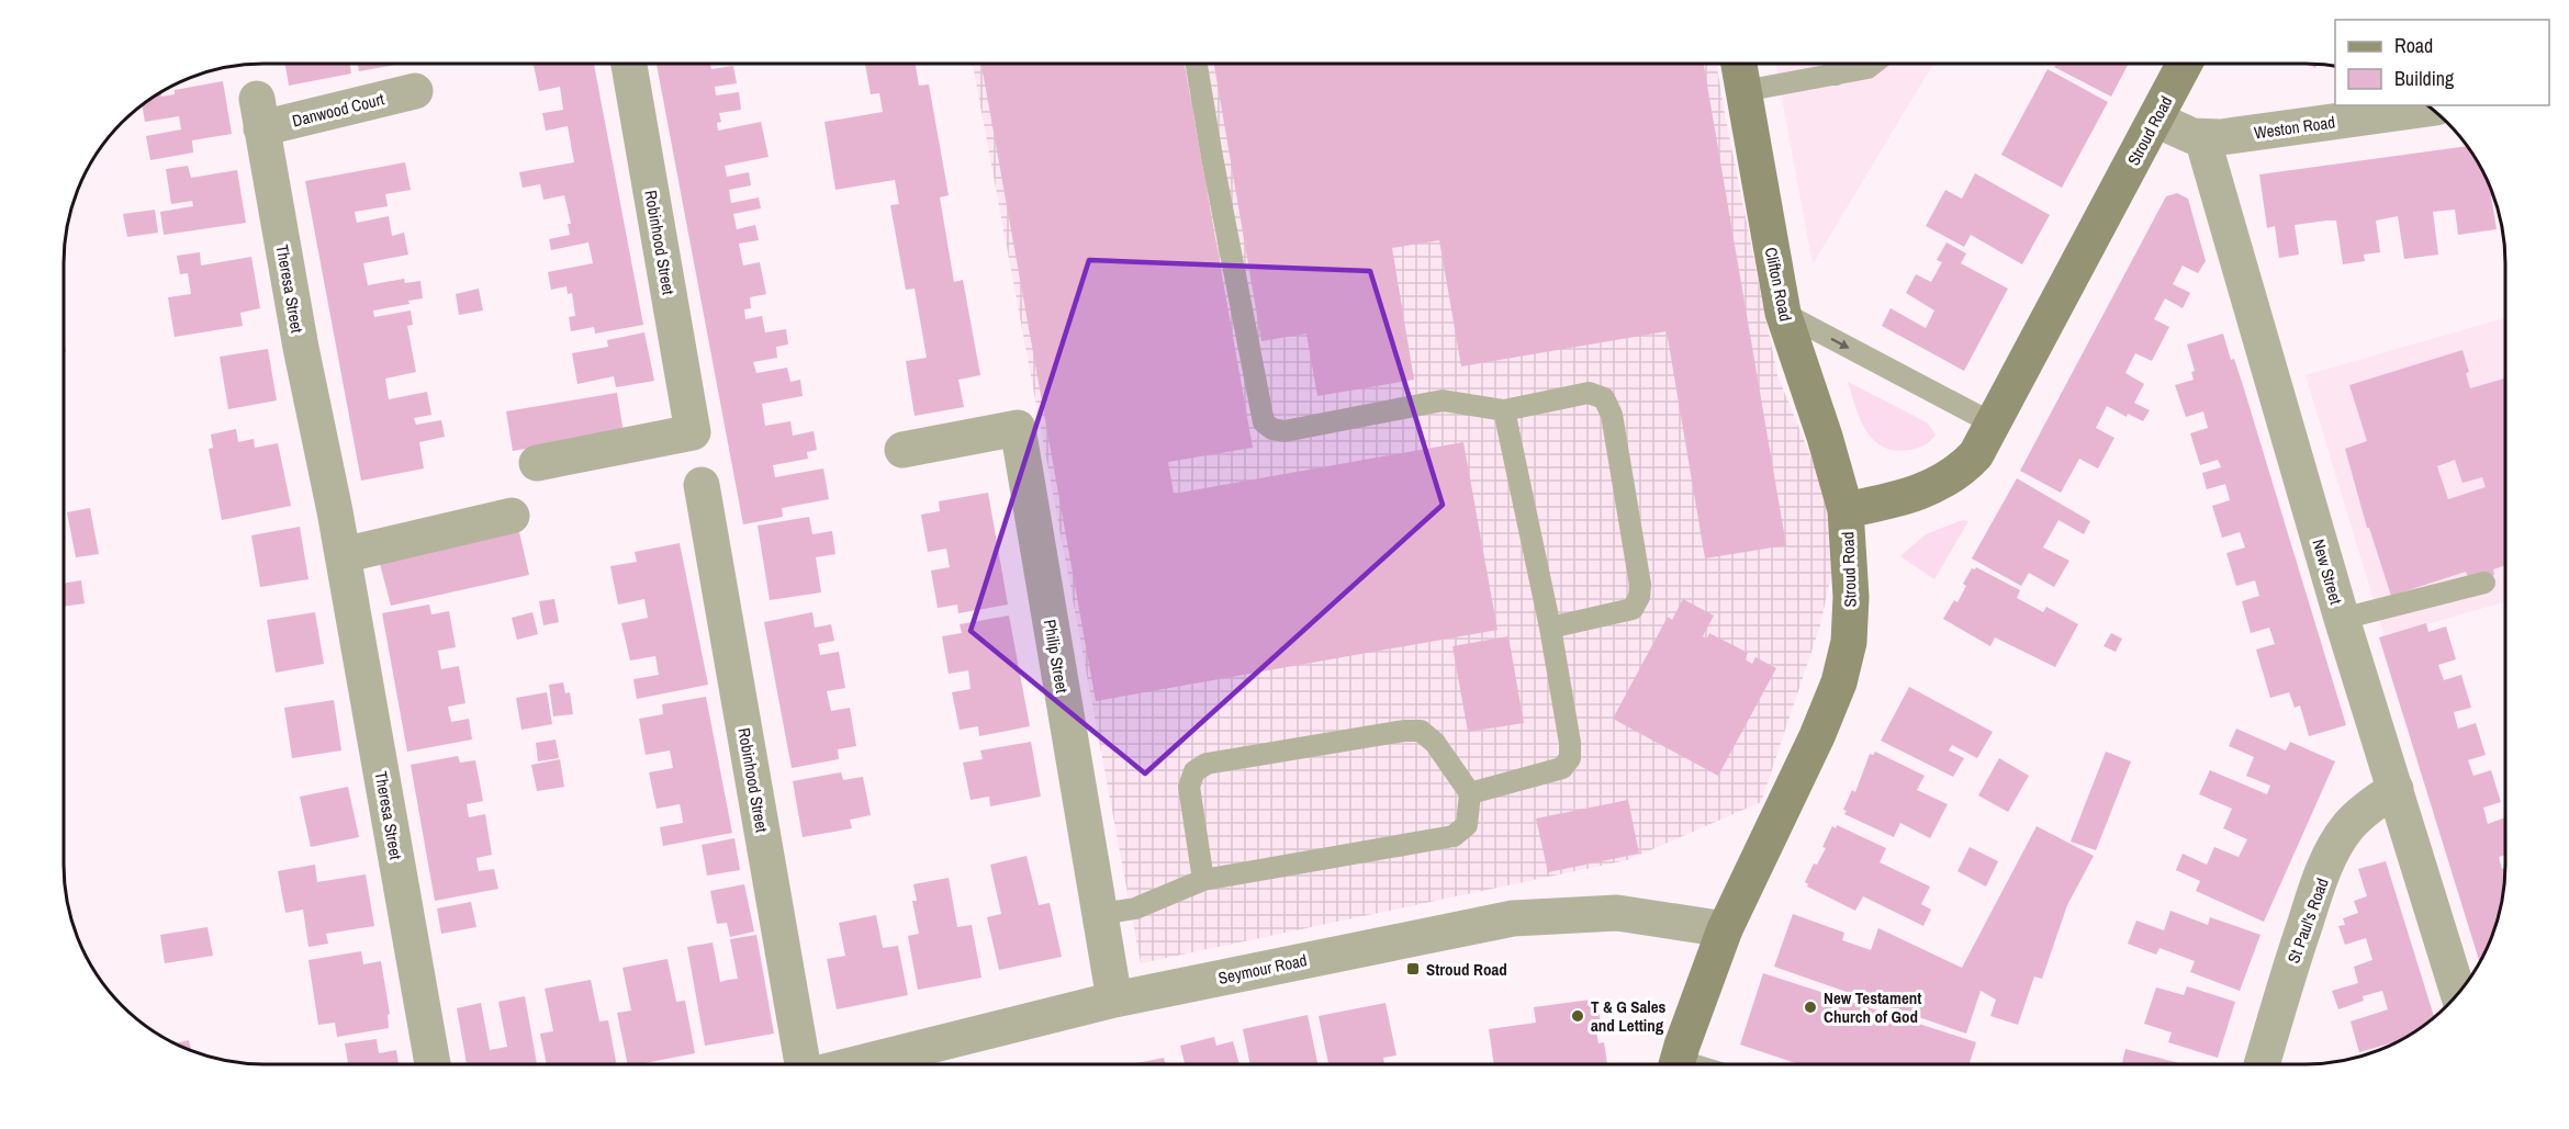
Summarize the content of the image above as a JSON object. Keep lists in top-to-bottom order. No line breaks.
{"streets":{"main road":["Stroud Road","Clifton Road"],"street":["Danwood Court","Weston Road","Robinhood Street","Theresa Street","New Street","Philip Street","St Paul's Road","Seymour Road"]},"crossings":[["Danwood Court","Theresa Street"],["Weston Road","Stroud Road"],["Weston Road","New Street"],["Stroud Road","Clifton Road"],["Stroud Road","Seymour Road"],["New Street","St Paul's Road"],["Philip Street","Seymour Road"]],"places":{"transit":["Stroud Road"],"other":["New Testament Church of God","T & G Sales and Letting"]},"legend":["Road","Building"]}
